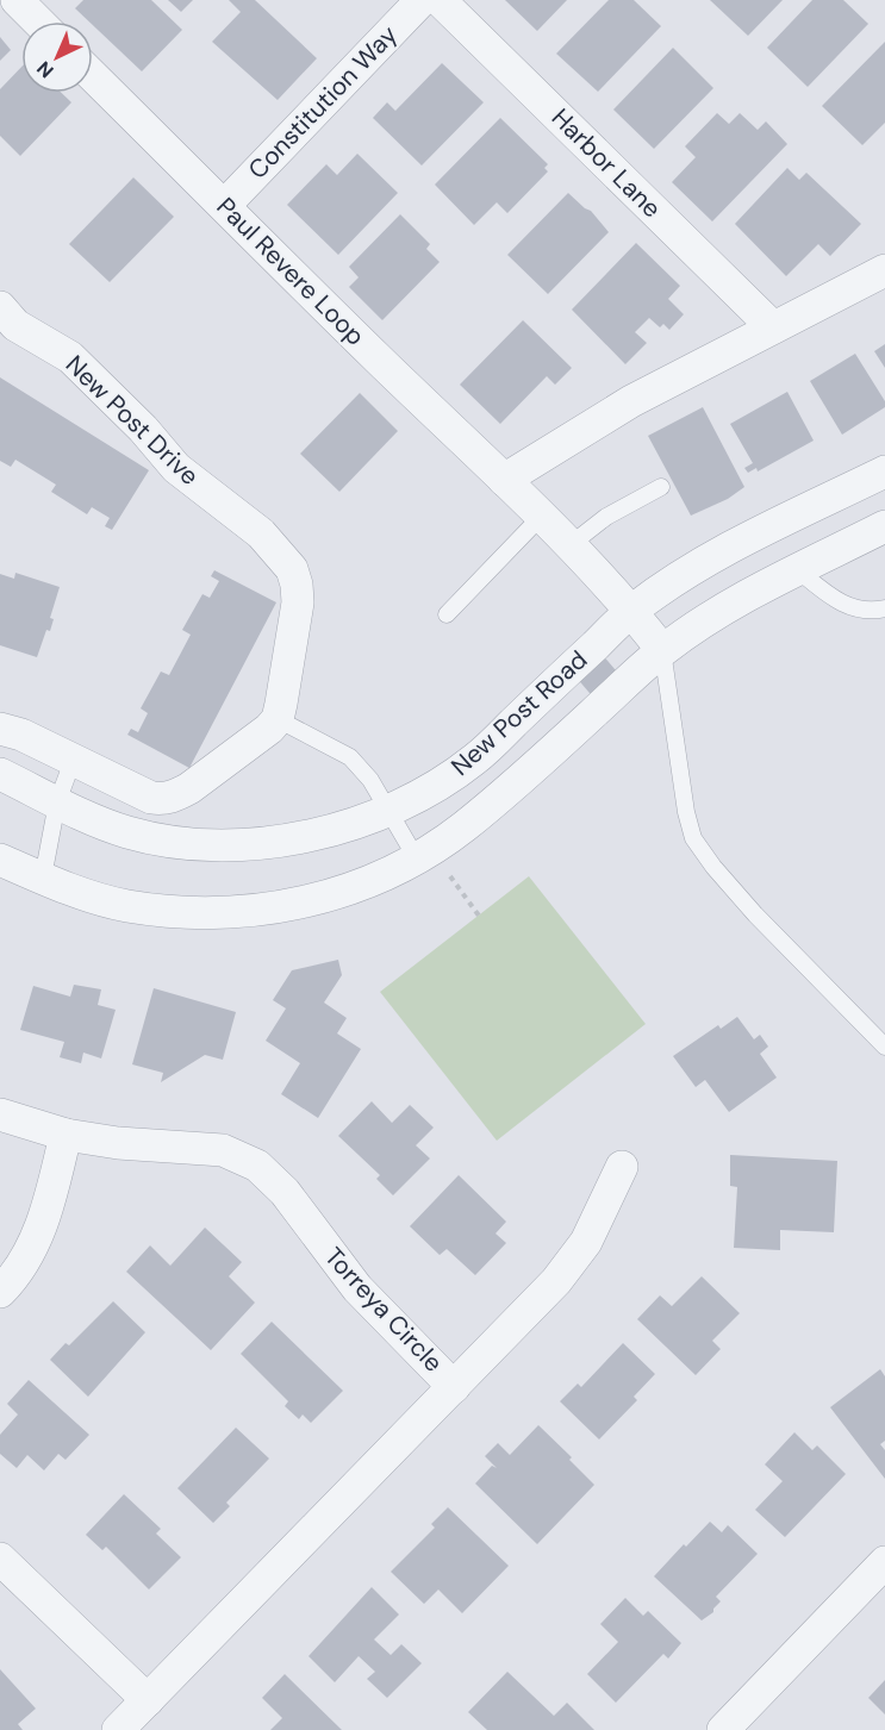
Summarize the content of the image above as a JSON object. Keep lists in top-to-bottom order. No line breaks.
{"streets":{"street":["Constitution Way","Harbor Lane","Paul Revere Loop","New Post Drive","New Post Road","Torreya Circle"]},"crossings":[["Constitution Way","Paul Revere Loop"],["Paul Revere Loop","New Post Road"]],"north":"bottom left"}
